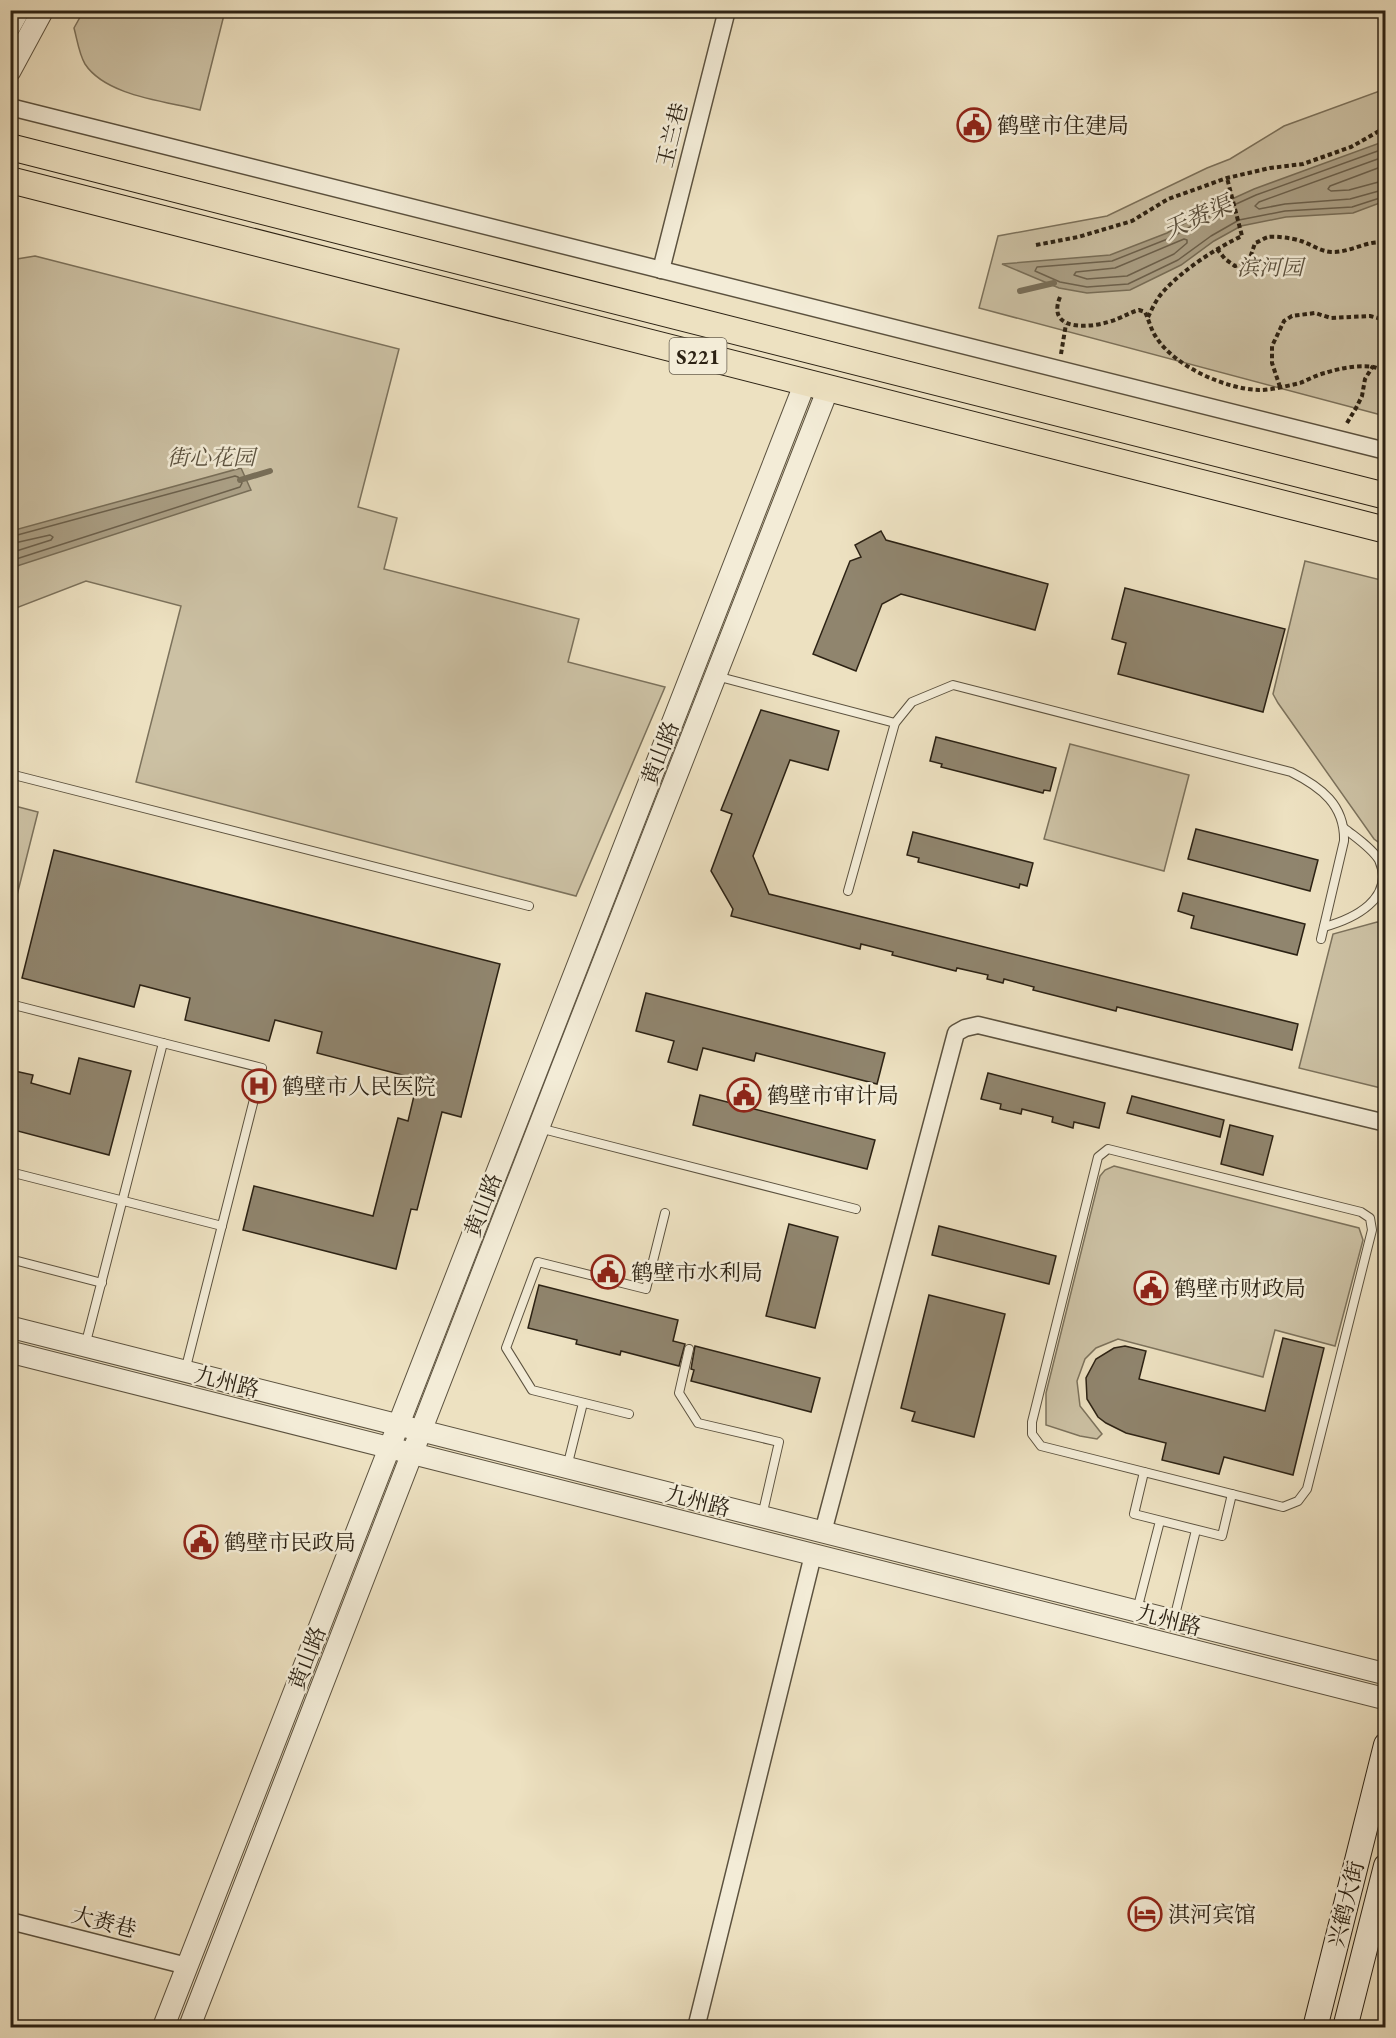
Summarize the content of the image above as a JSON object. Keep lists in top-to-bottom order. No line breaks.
{"streets":{"main road":["S221","兴鹤大街"],"street":["玉兰巷","黄山路","九州路","大赉巷"]},"crossings":[["S221","黄山路"],["黄山路","九州路"],["黄山路","大赉巷"]],"water":["天赉渠"],"parks":["滨河园","街心花园"],"places":{"public building":["鹤壁市住建局","鹤壁市审计局","鹤壁市水利局","鹤壁市财政局","鹤壁市民政局"],"hospital":["鹤壁市人民医院"],"hotel":["淇河宾馆"]}}
